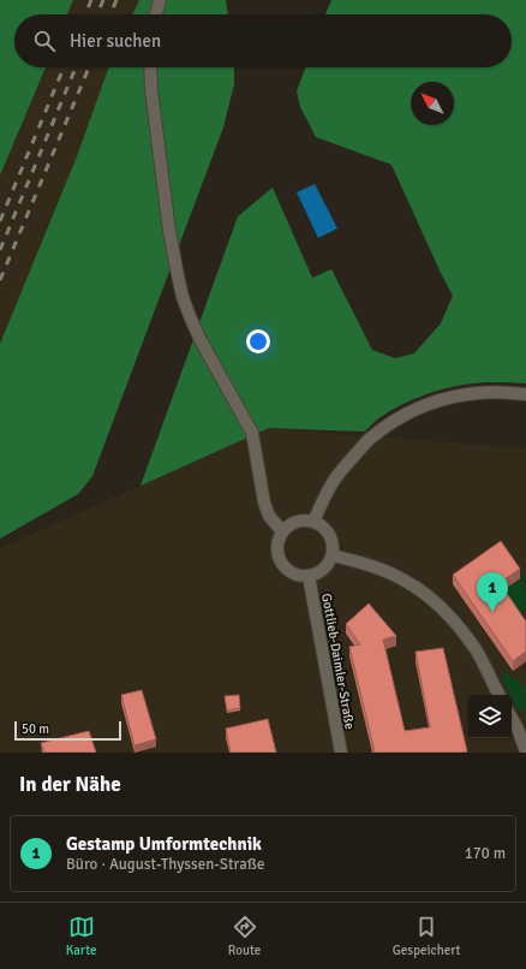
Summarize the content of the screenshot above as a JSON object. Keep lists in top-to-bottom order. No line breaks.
{"streets":{"street":["Gottlieb-Daimler-Straße"]},"scale_bar":"50 m","north":"top left","page":{"search":"Hier suchen","pins":"1","scale":"50 m","heading":"In der Nähe","list":[{"mark":"1","name":"Gestamp Umformtechnik","note":"Büro · August-Thyssen-Straße","value":"170 m"}],"nav":["Karte","Route","Gespeichert"]}}
